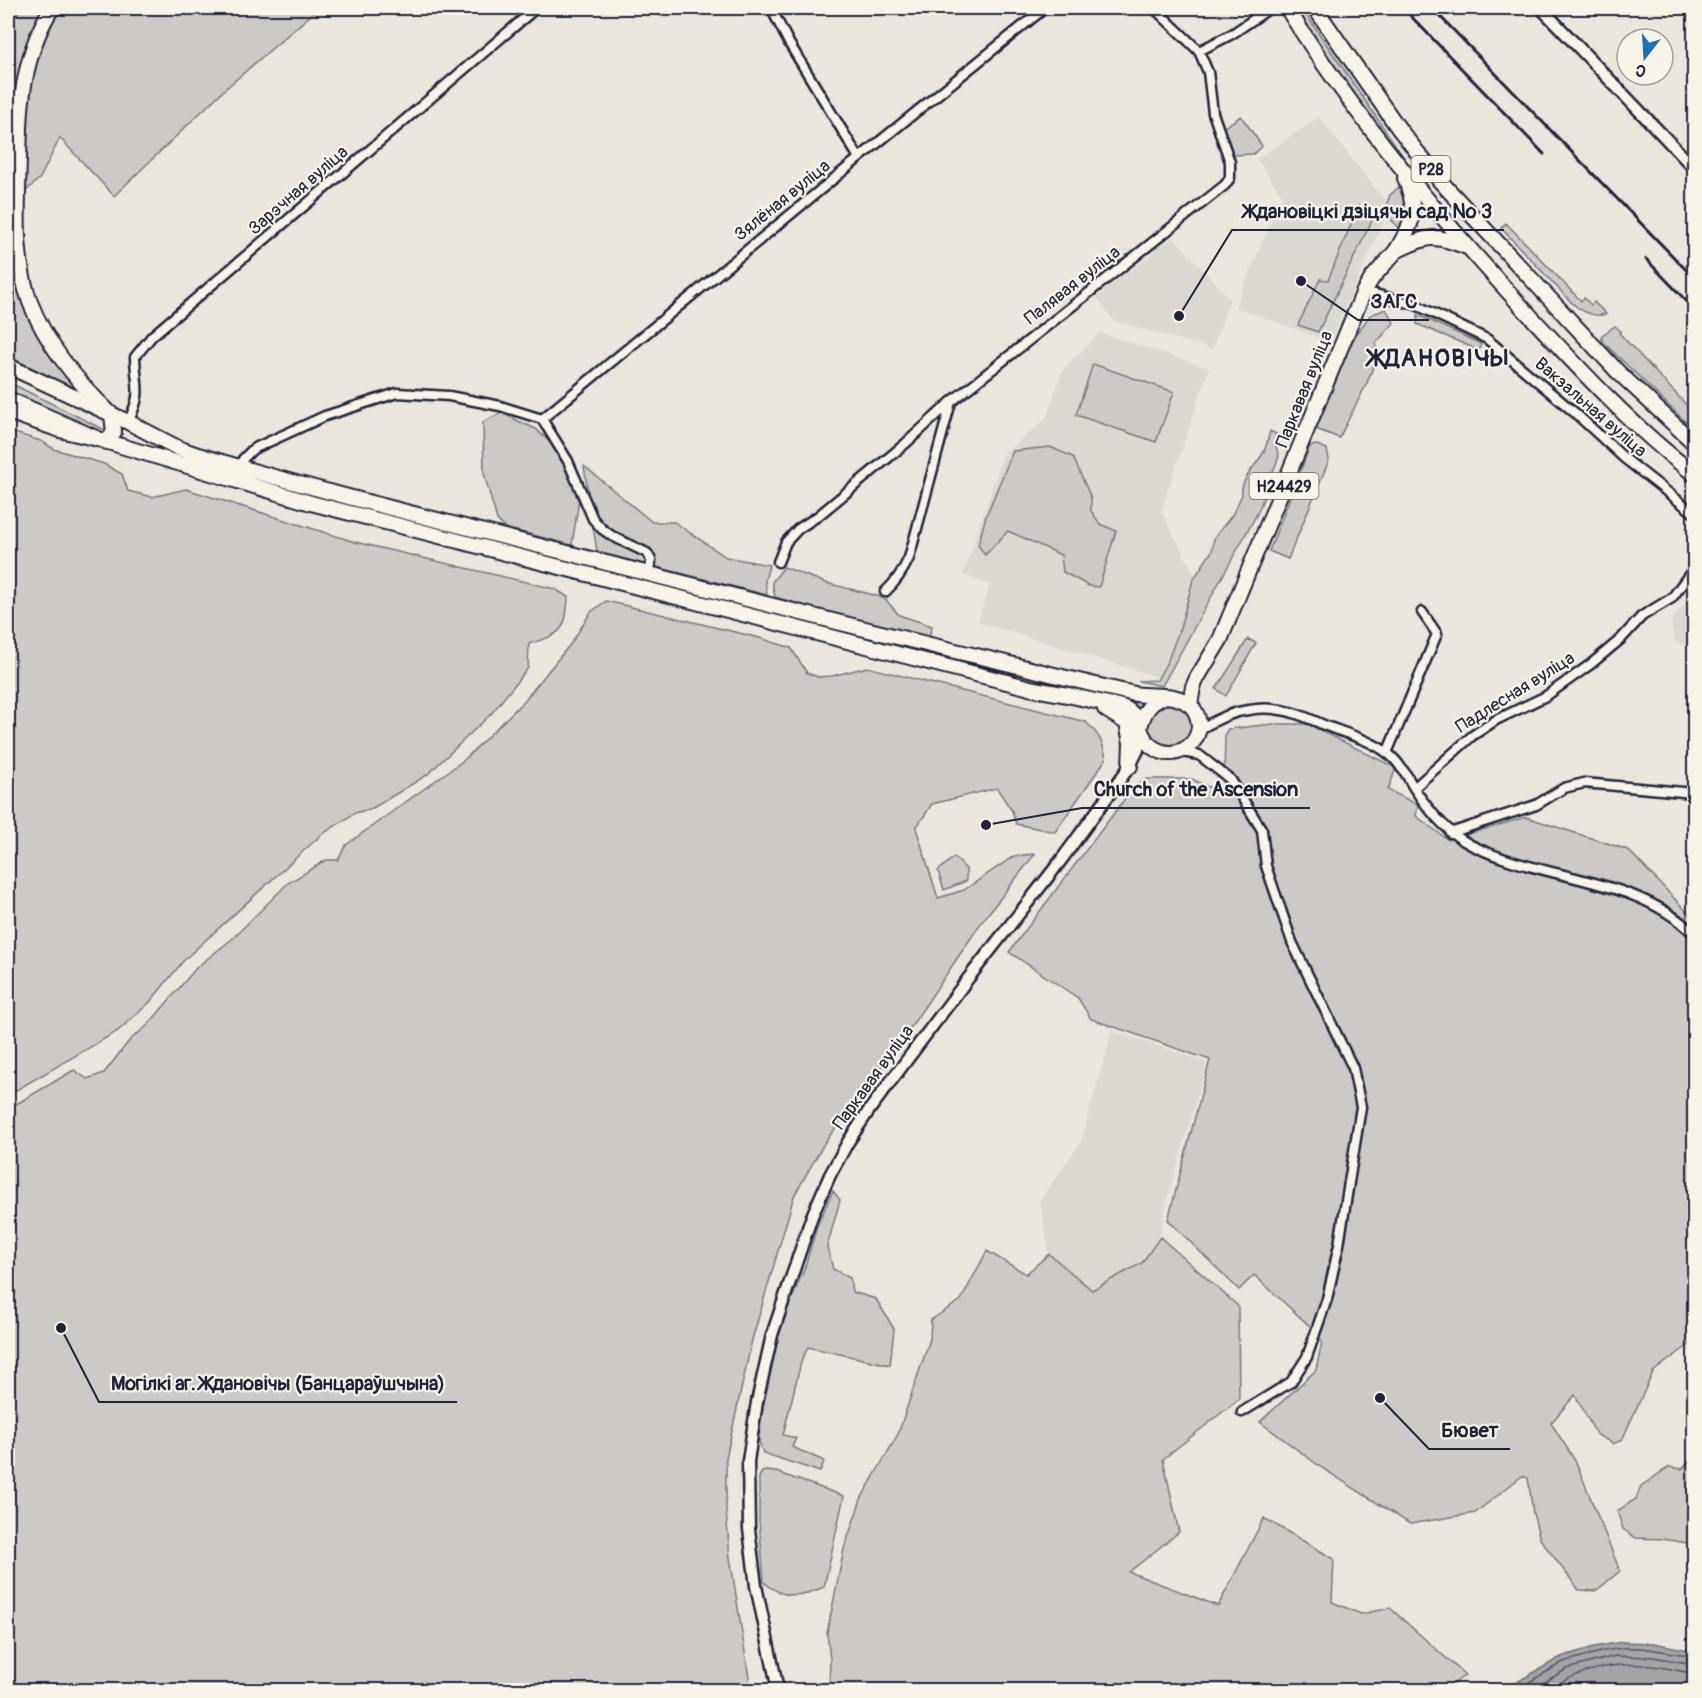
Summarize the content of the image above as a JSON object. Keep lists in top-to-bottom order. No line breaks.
{"streets":{"main road":["Р28","Паркавая вуліца","Н24429"],"street":["Зарэчная вуліца","Зялёная вуліца","Палявая вуліца","Вакзальная вуліца","Падлесная вуліца"]},"crossings":[["Р28","Н24429"],["Паркавая вуліца","Вакзальная вуліца"],["Паркавая вуліца","Н24429"]],"districts":["ЖДАНОВІЧЫ"],"places":["ЗАГС","Ждановіцкі дзіцячы сад № 3","Church of the Ascension","Могілкі аг. Ждановічы (Банцараўшчына)","Бювет"],"north":"bottom"}
